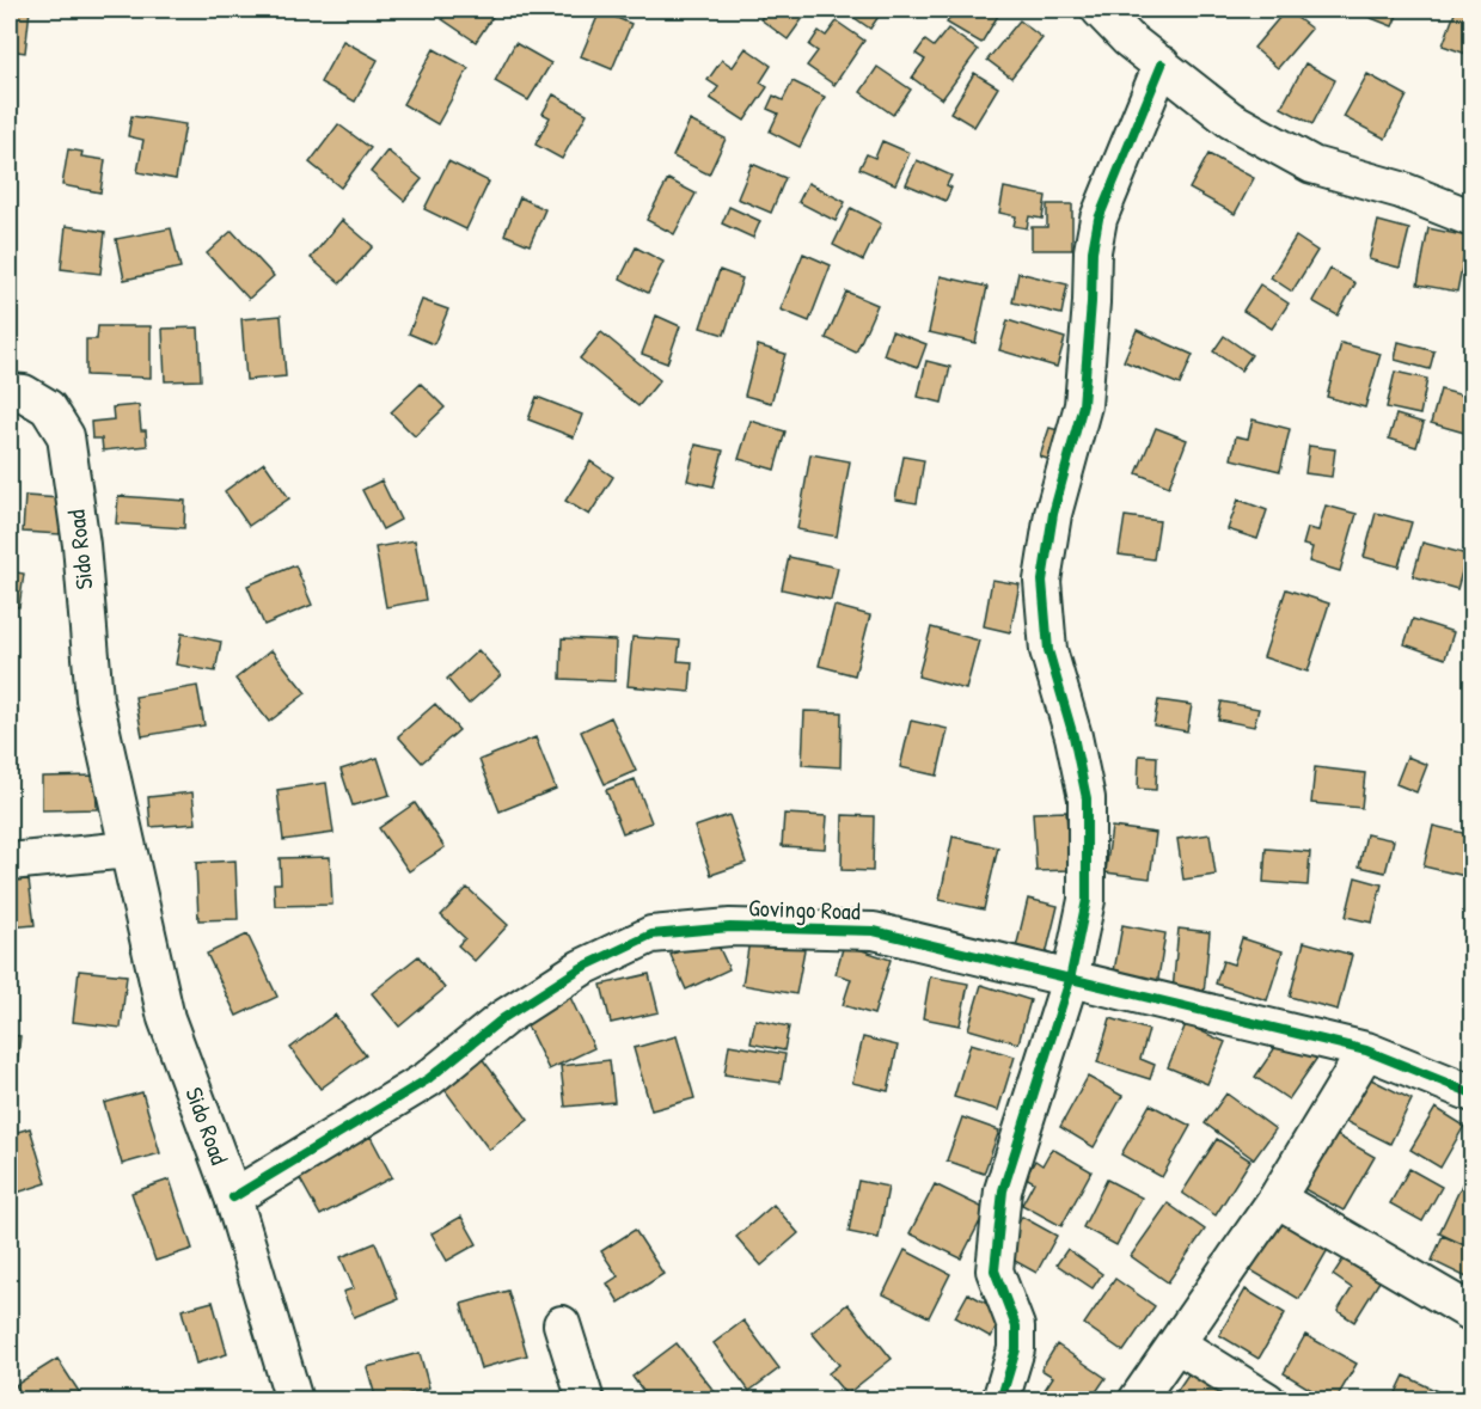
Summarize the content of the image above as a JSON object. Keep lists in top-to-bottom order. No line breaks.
{"streets":{"street":["Sido Road","Govingo Road"]},"crossings":[["Sido Road","Govingo Road"]]}
